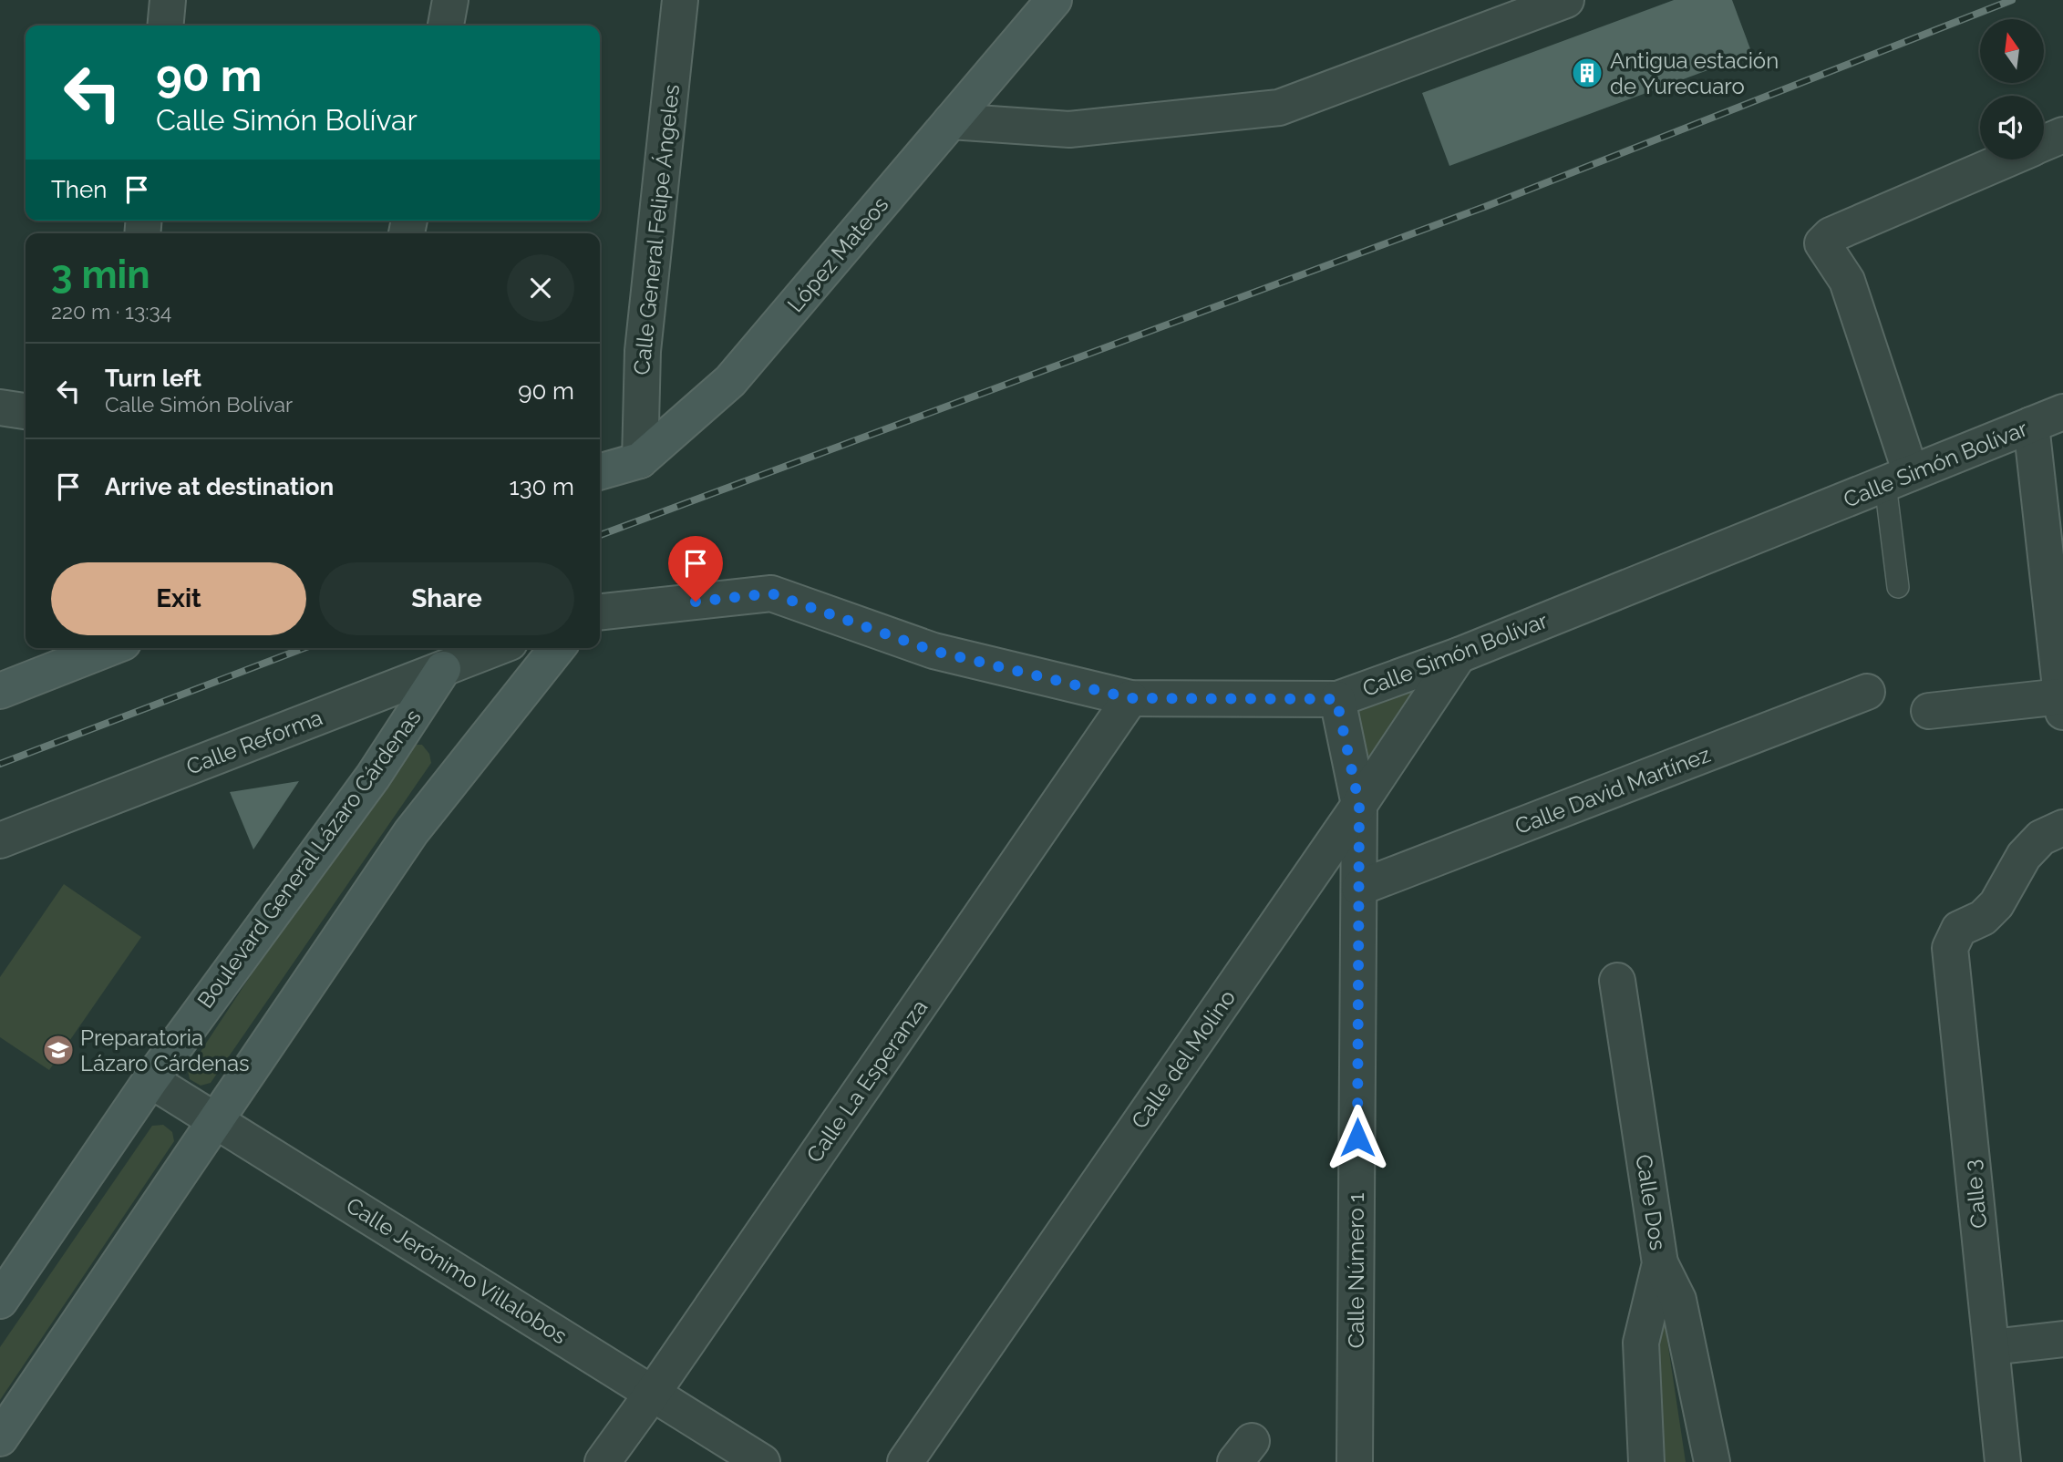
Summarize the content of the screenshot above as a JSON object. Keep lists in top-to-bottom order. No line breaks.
{"streets":{"street":["Calle General Felipe Ángeles","López Mateos","Calle Simón Bolívar","Calle Reforma","Calle David Martínez","Boulevard General Lázaro Cárdenas","Calle del Molino","Calle La Esperanza","Calle 3","Calle Dos","Calle Jerónimo Villalobos","Calle Número 1"]},"crossings":[["Calle General Felipe Ángeles","López Mateos"],["Calle Simón Bolívar","Calle del Molino"],["Calle Simón Bolívar","Calle La Esperanza"],["Calle Simón Bolívar","Calle Número 1"],["Calle Reforma","Boulevard General Lázaro Cárdenas"],["Calle David Martínez","Calle Número 1"],["Boulevard General Lázaro Cárdenas","Calle Jerónimo Villalobos"],["Calle del Molino","Calle Número 1"],["Calle La Esperanza","Calle Jerónimo Villalobos"]],"places":{"building":["Antigua estación de Yurecuaro"],"school or university":["Preparatoria Lázaro Cárdenas"]},"north":"top","page":{"turn":["90 m","Calle Simón Bolívar"],"then":"Then","heading":["3 min","220 m · 13:34"],"list":[{"name":"Turn left","note":"Calle Simón Bolívar","value":"90 m"},{"name":"Arrive at destination","value":"130 m"}],"buttons":["Exit","Share"]}}
